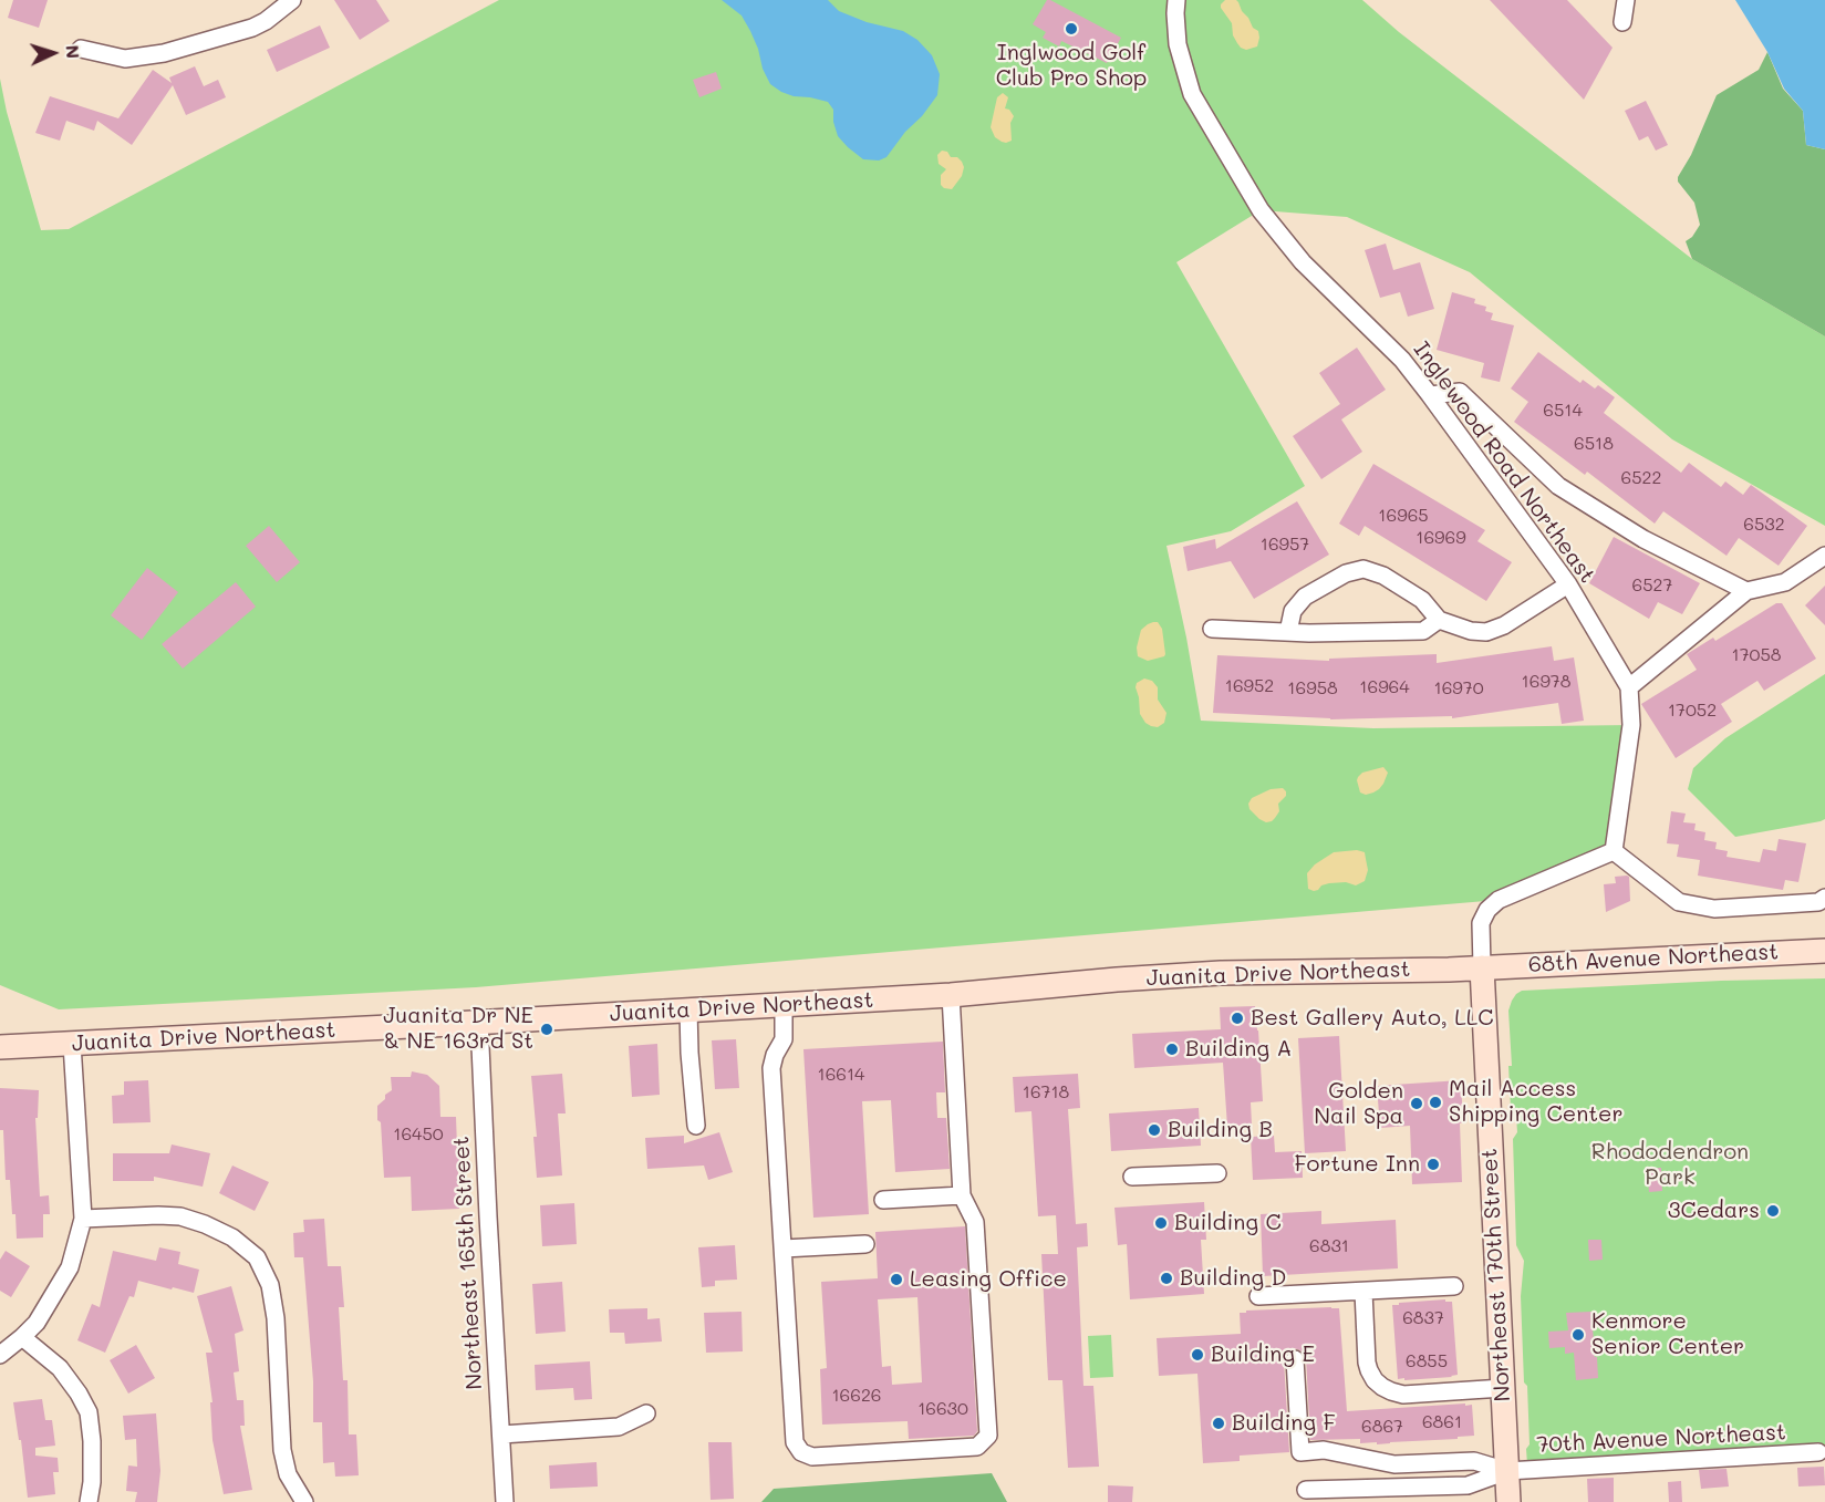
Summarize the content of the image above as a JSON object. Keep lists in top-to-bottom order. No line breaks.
{"streets":{"main road":["68th Avenue Northeast","Juanita Drive Northeast","Northeast 170th Street"],"street":["Inglewood Road Northeast","Northeast 165th Street","70th Avenue Northeast"]},"crossings":[["68th Avenue Northeast","Juanita Drive Northeast"],["68th Avenue Northeast","Northeast 170th Street"],["Juanita Drive Northeast","Northeast 165th Street"],["Juanita Drive Northeast","Northeast 170th Street"],["Northeast 170th Street","70th Avenue Northeast"]],"parks":["Rhododendron Park"],"places":["Inglwood Golf Club Pro Shop","Best Gallery Auto, LLC","Juanita Dr NE & NE 163rd St","Building A","Mail Access Shipping Center","Golden Nail Spa","Building B","Fortune Inn","3Cedars","Building C","Building D","Leasing Office","Kenmore Senior Center","Building E","Building F"],"house_numbers":["6514","6518","6522","16965","6532","16969","16957","6527","17058","16978","16952","16964","16958","16970","17052","16614","16718","16450","6831","6837","6855","16626","16630","6861","6867"],"north":"right"}
